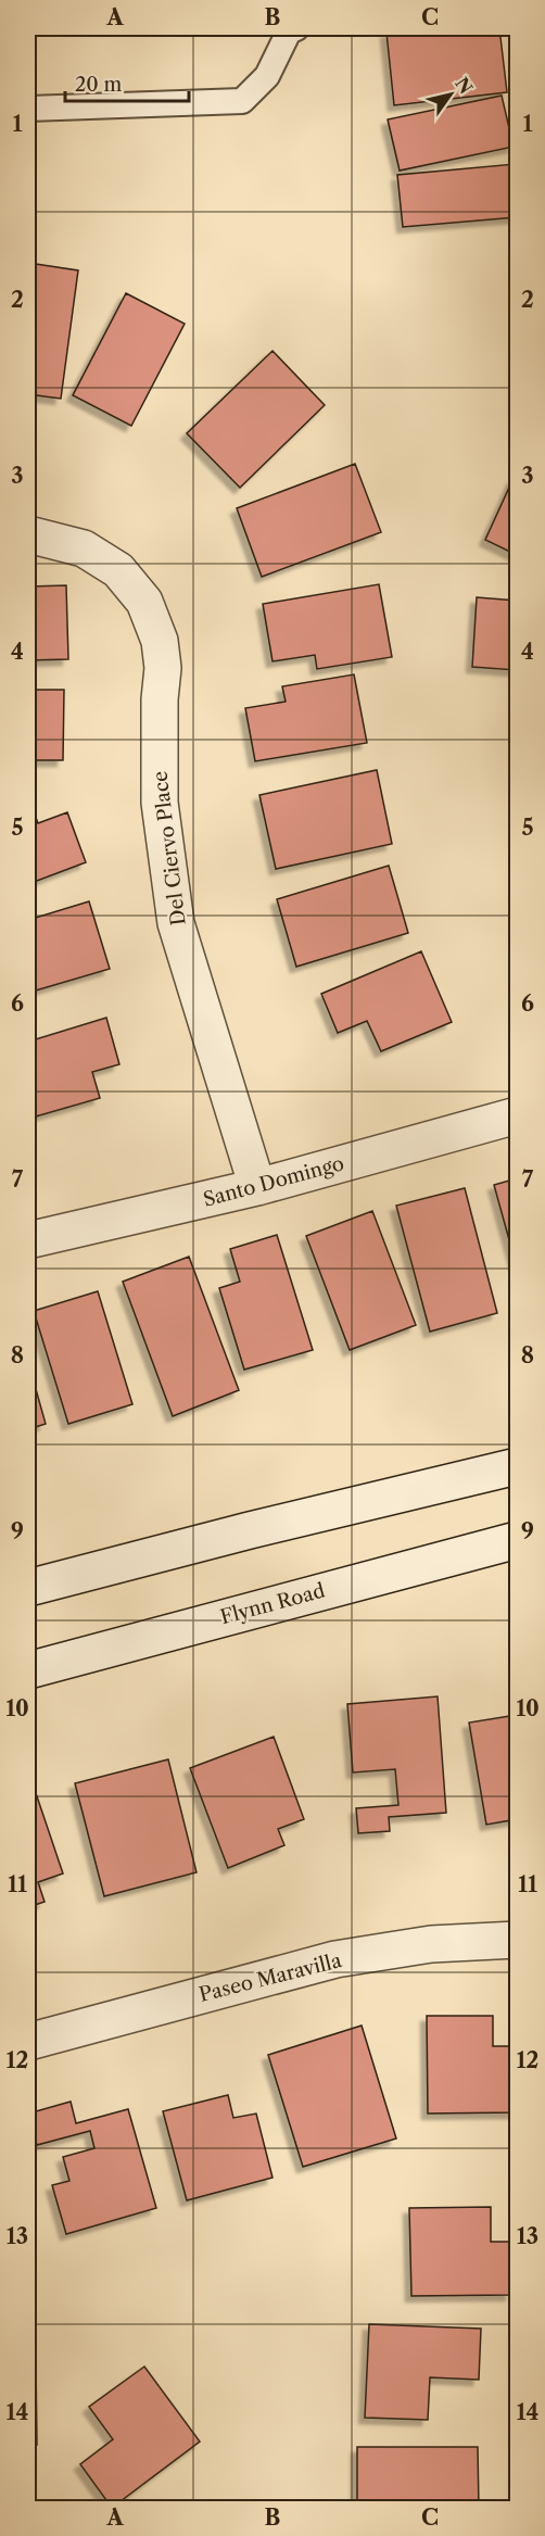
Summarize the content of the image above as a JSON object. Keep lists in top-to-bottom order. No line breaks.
{"streets":{"street":["Del Ciervo Place","Santo Domingo","Flynn Road","Paseo Maravilla"]},"crossings":[["Del Ciervo Place","Santo Domingo"]],"scale_bar":"20 m","north":"top right","grid":{"columns":["A","B","C"],"rows":["1","2","3","4","5","6","7","8","9","10","11","12","13","14"]}}
